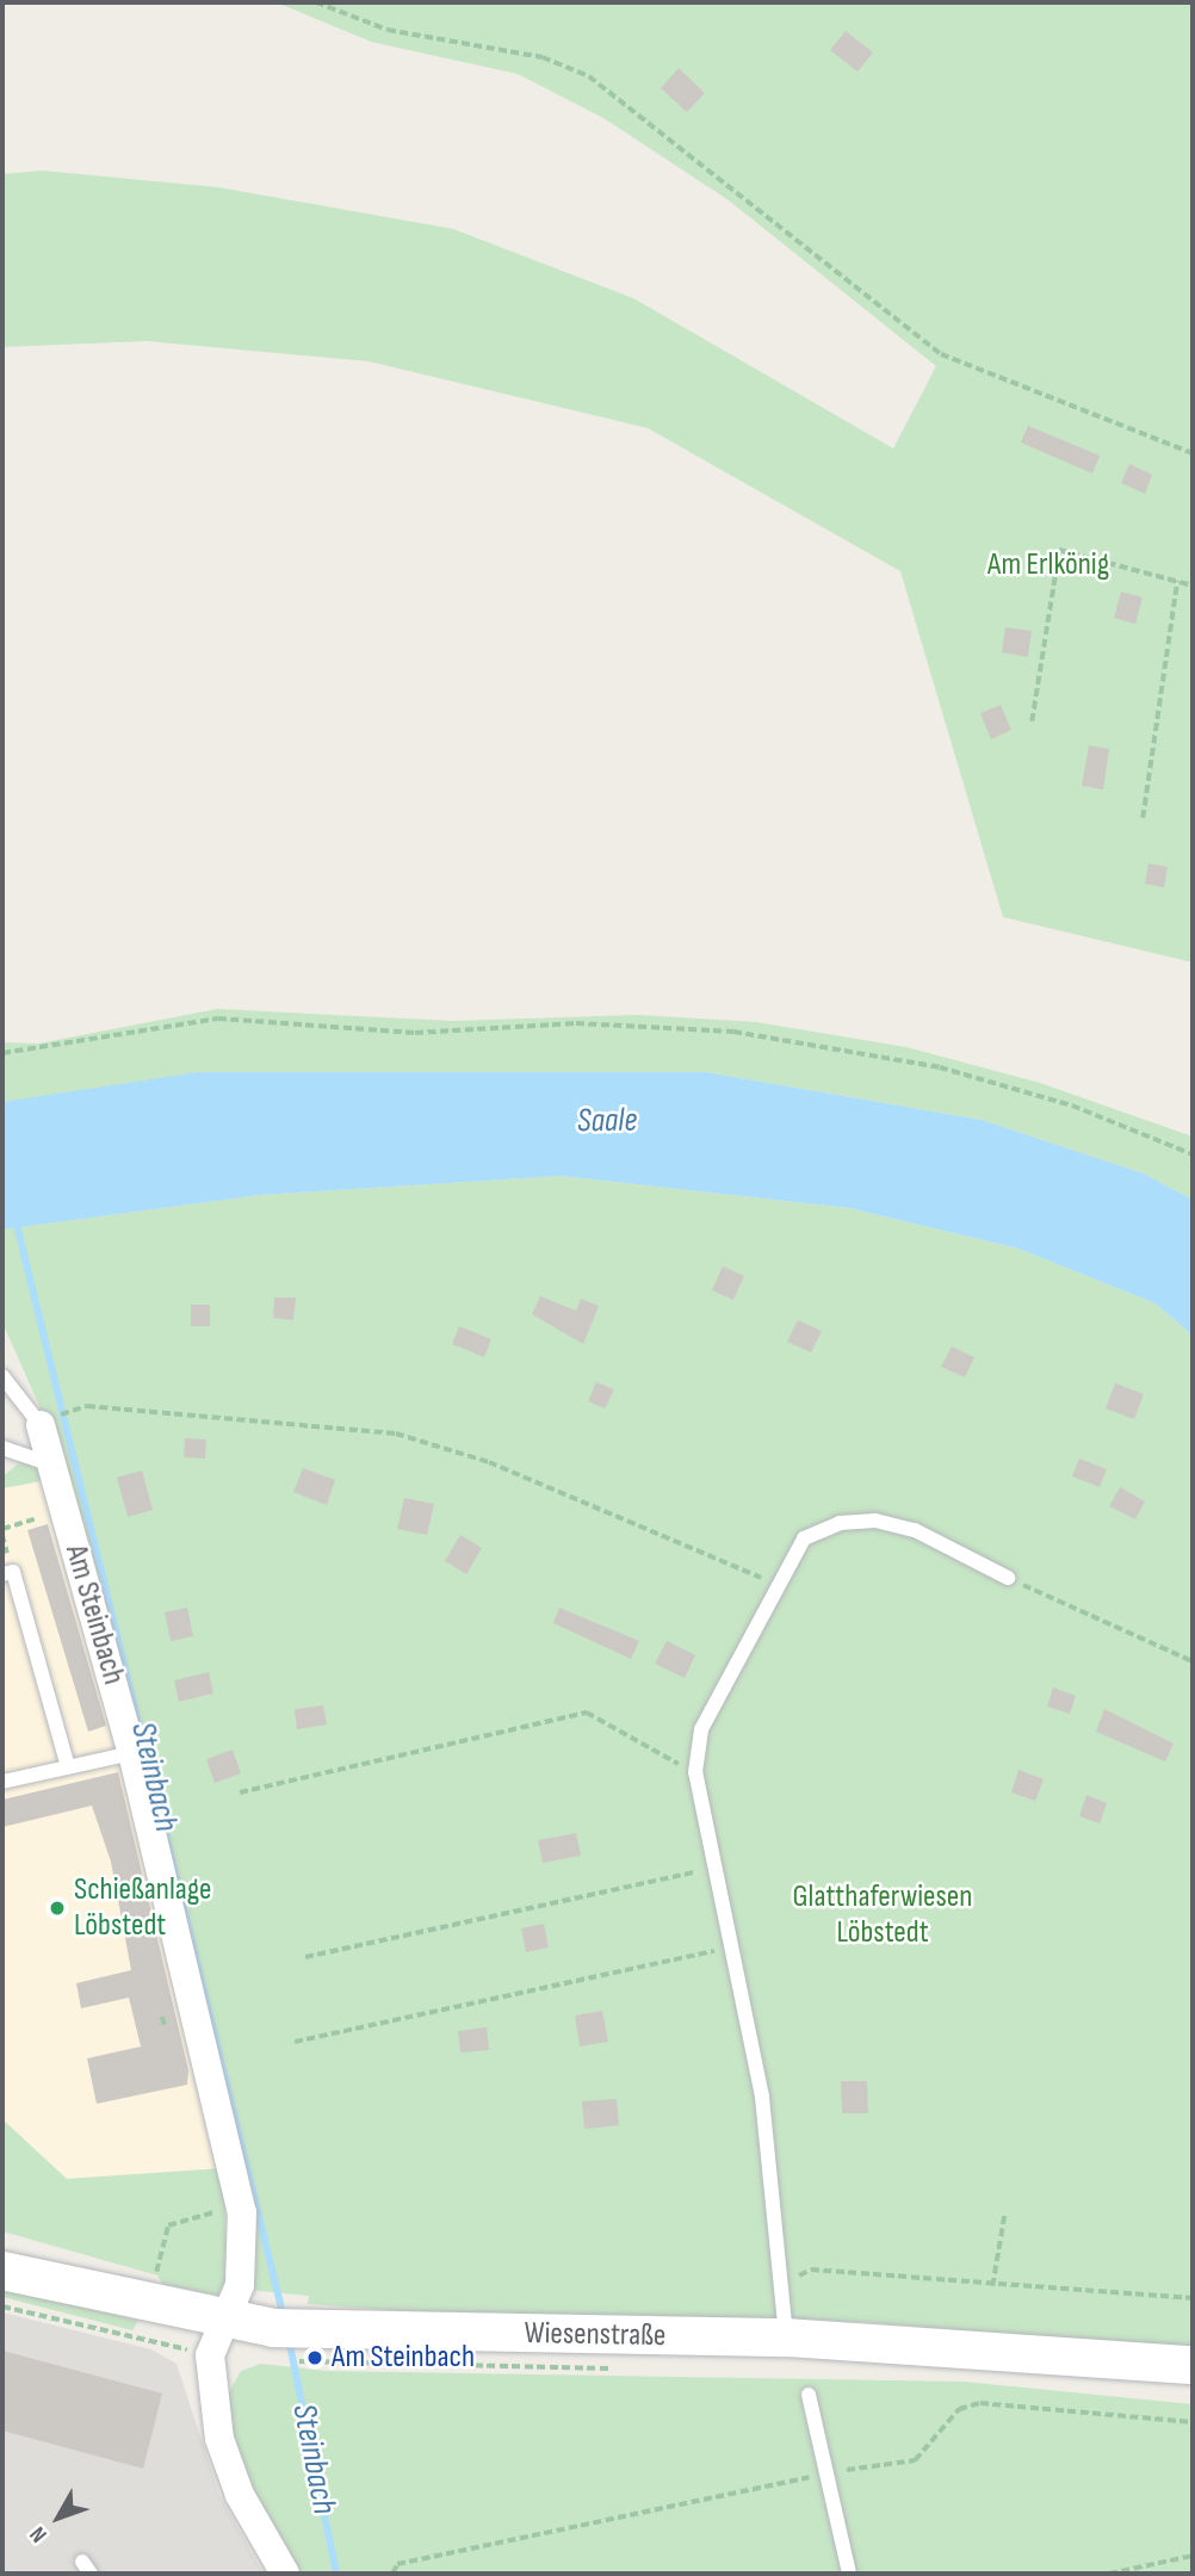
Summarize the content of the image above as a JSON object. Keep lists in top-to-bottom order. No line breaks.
{"streets":{"street":["Am Steinbach","Wiesenstraße"]},"crossings":[["Am Steinbach","Wiesenstraße"]],"water":["Saale","Steinbach"],"parks":["Am Erlkönig","Glatthaferwiesen Löbstedt"],"places":["Schießanlage Löbstedt","Am Steinbach"],"north":"bottom left"}
